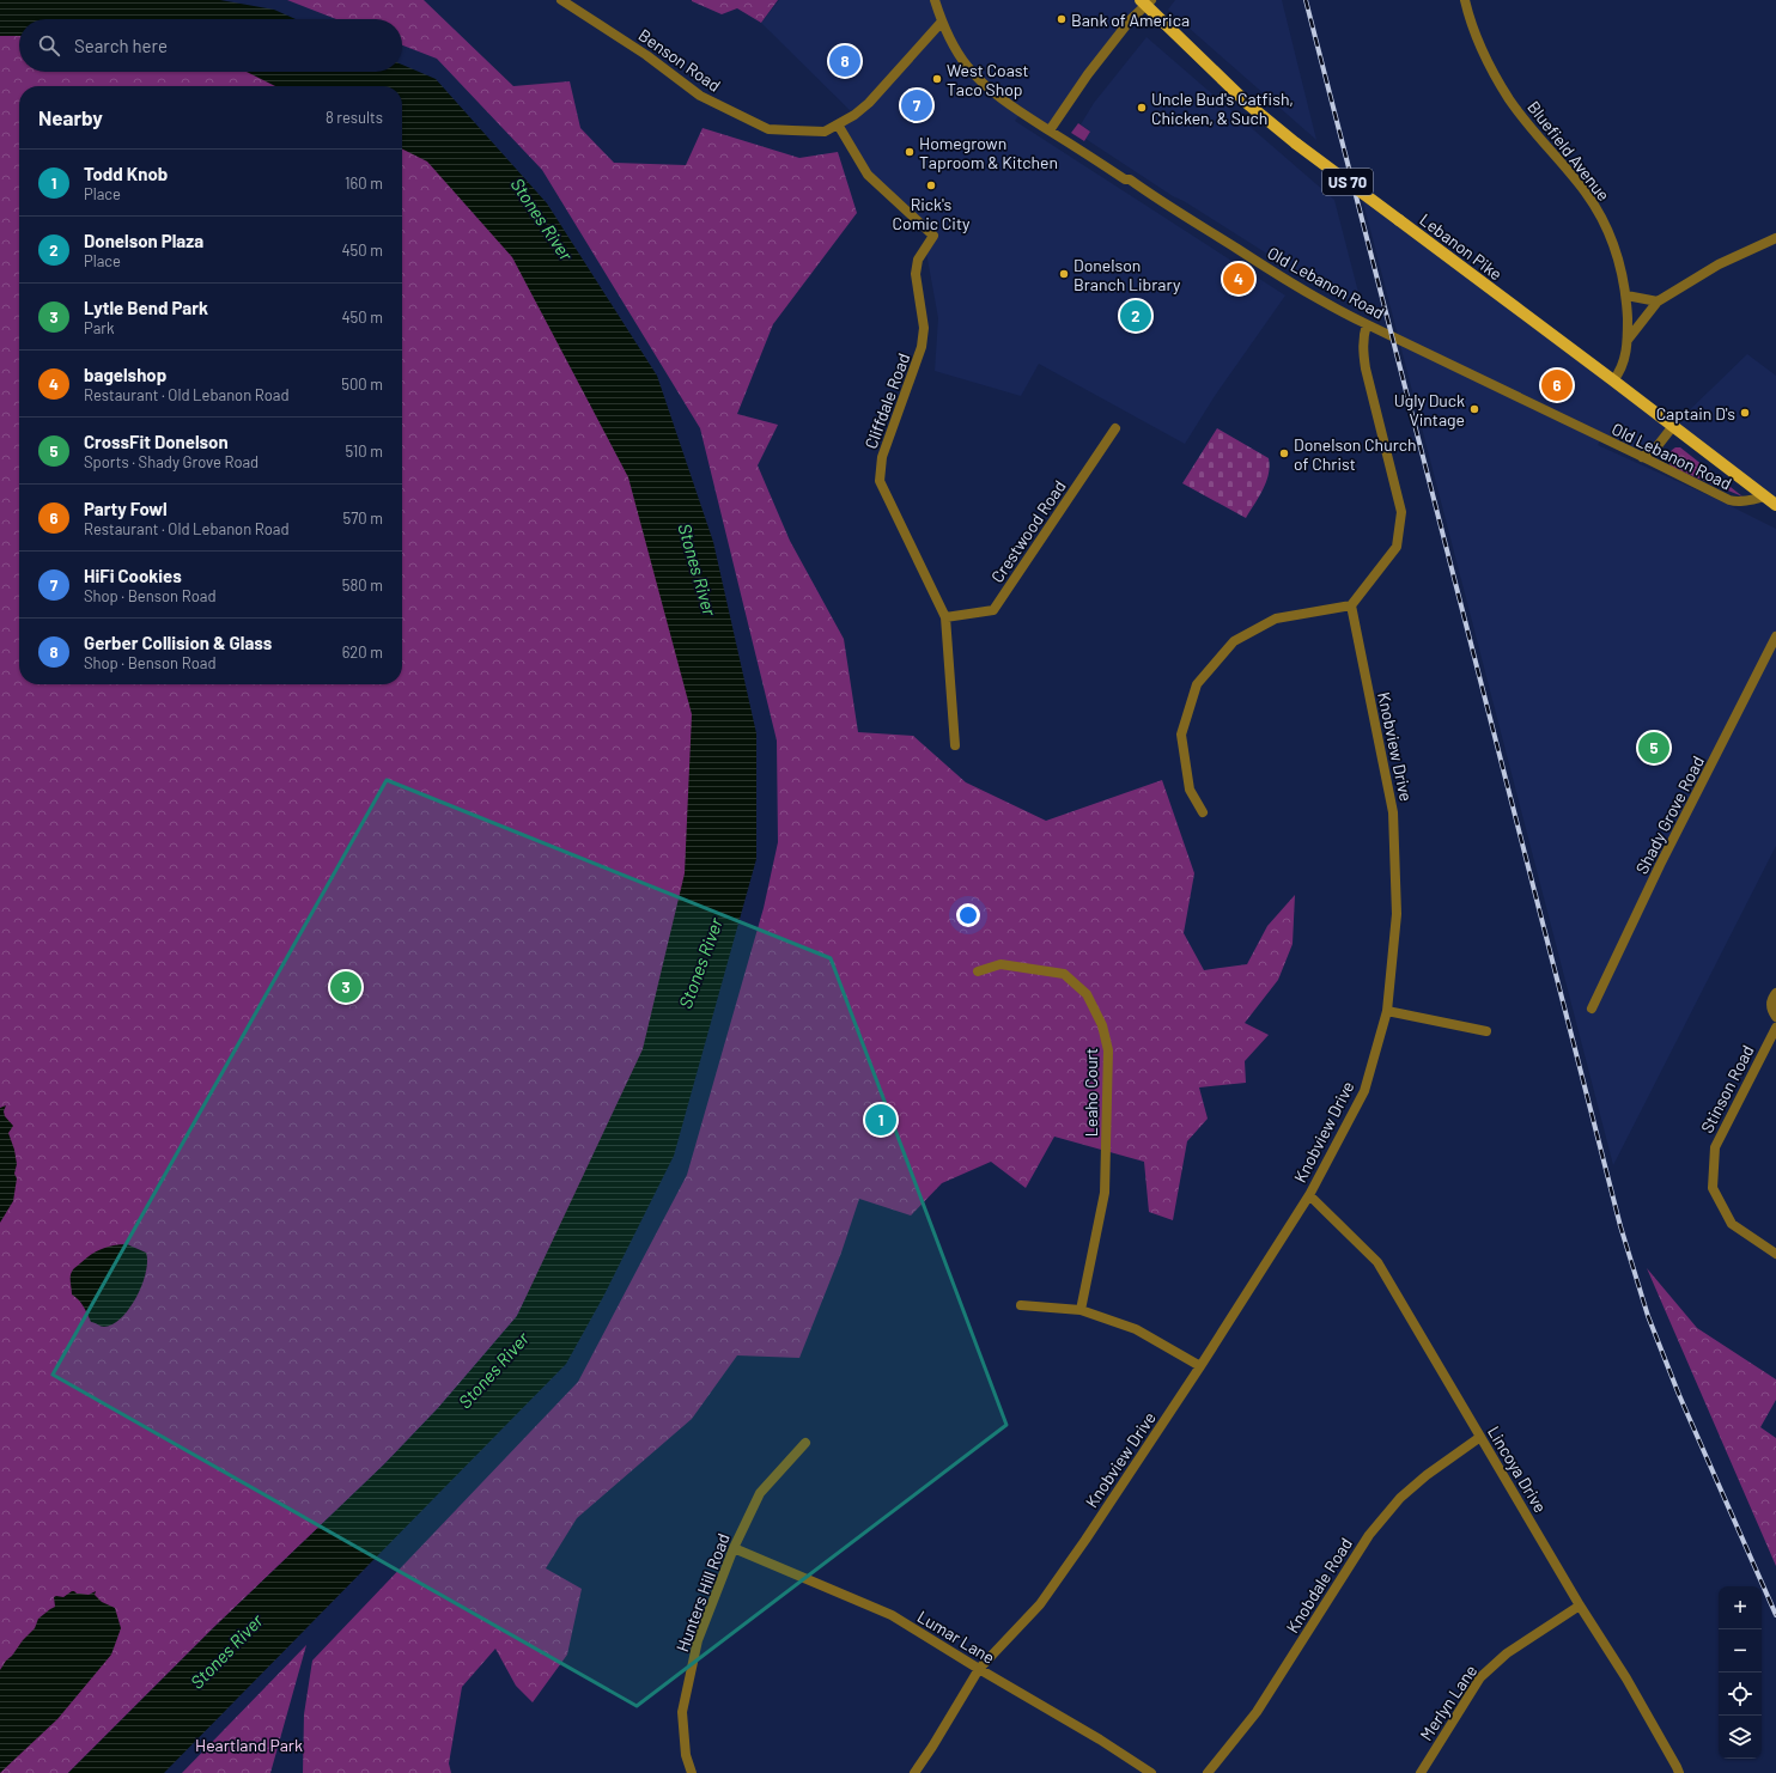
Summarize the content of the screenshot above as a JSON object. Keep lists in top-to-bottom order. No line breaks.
{"streets":{"main road":["US 70","Lebanon Pike"],"street":["Benson Road","Bluefield Avenue","Old Lebanon Road","Cliffdale Road","Crestwood Road","Knobview Drive","Shady Grove Road","Stinson Road","Leaho Court","Lincoya Drive","Knobdale Road","Hunters Hill Road","Lumar Lane","Merlyn Lane"]},"crossings":[["Benson Road","Old Lebanon Road"],["Benson Road","Cliffdale Road"],["Bluefield Avenue","Lebanon Pike"],["Lebanon Pike","Old Lebanon Road"],["Cliffdale Road","Crestwood Road"],["Knobview Drive","Lincoya Drive"],["Knobview Drive","Lumar Lane"],["Lincoya Drive","Knobdale Road"],["Lincoya Drive","Merlyn Lane"],["Hunters Hill Road","Lumar Lane"]],"water":["Stones River"],"parks":["Heartland Park"],"places":["Bank of America","West Coast Taco Shop","Uncle Bud's Catfish, Chicken, & Such","Homegrown Taproom & Kitchen","Rick's Comic City","Donelson Branch Library","Ugly Duck Vintage","Captain D's","Donelson Church of Christ"],"page":{"search":"Search here","pins":["8","7","4","2","6","5","3","1"],"heading":["Nearby","8 results"],"list":[{"mark":"1","name":"Todd Knob","note":"Place","value":"160 m"},{"mark":"2","name":"Donelson Plaza","note":"Place","value":"450 m"},{"mark":"3","name":"Lytle Bend Park","note":"Park","value":"450 m"},{"mark":"4","name":"bagelshop","note":"Restaurant · Old Lebanon Road","value":"500 m"},{"mark":"5","name":"CrossFit Donelson","note":"Sports · Shady Grove Road","value":"510 m"},{"mark":"6","name":"Party Fowl","note":"Restaurant · Old Lebanon Road","value":"570 m"},{"mark":"7","name":"HiFi Cookies","note":"Shop · Benson Road","value":"580 m"},{"mark":"8","name":"Gerber Collision & Glass","note":"Shop · Benson Road","value":"620 m"}],"map_buttons":["+","−"]}}
